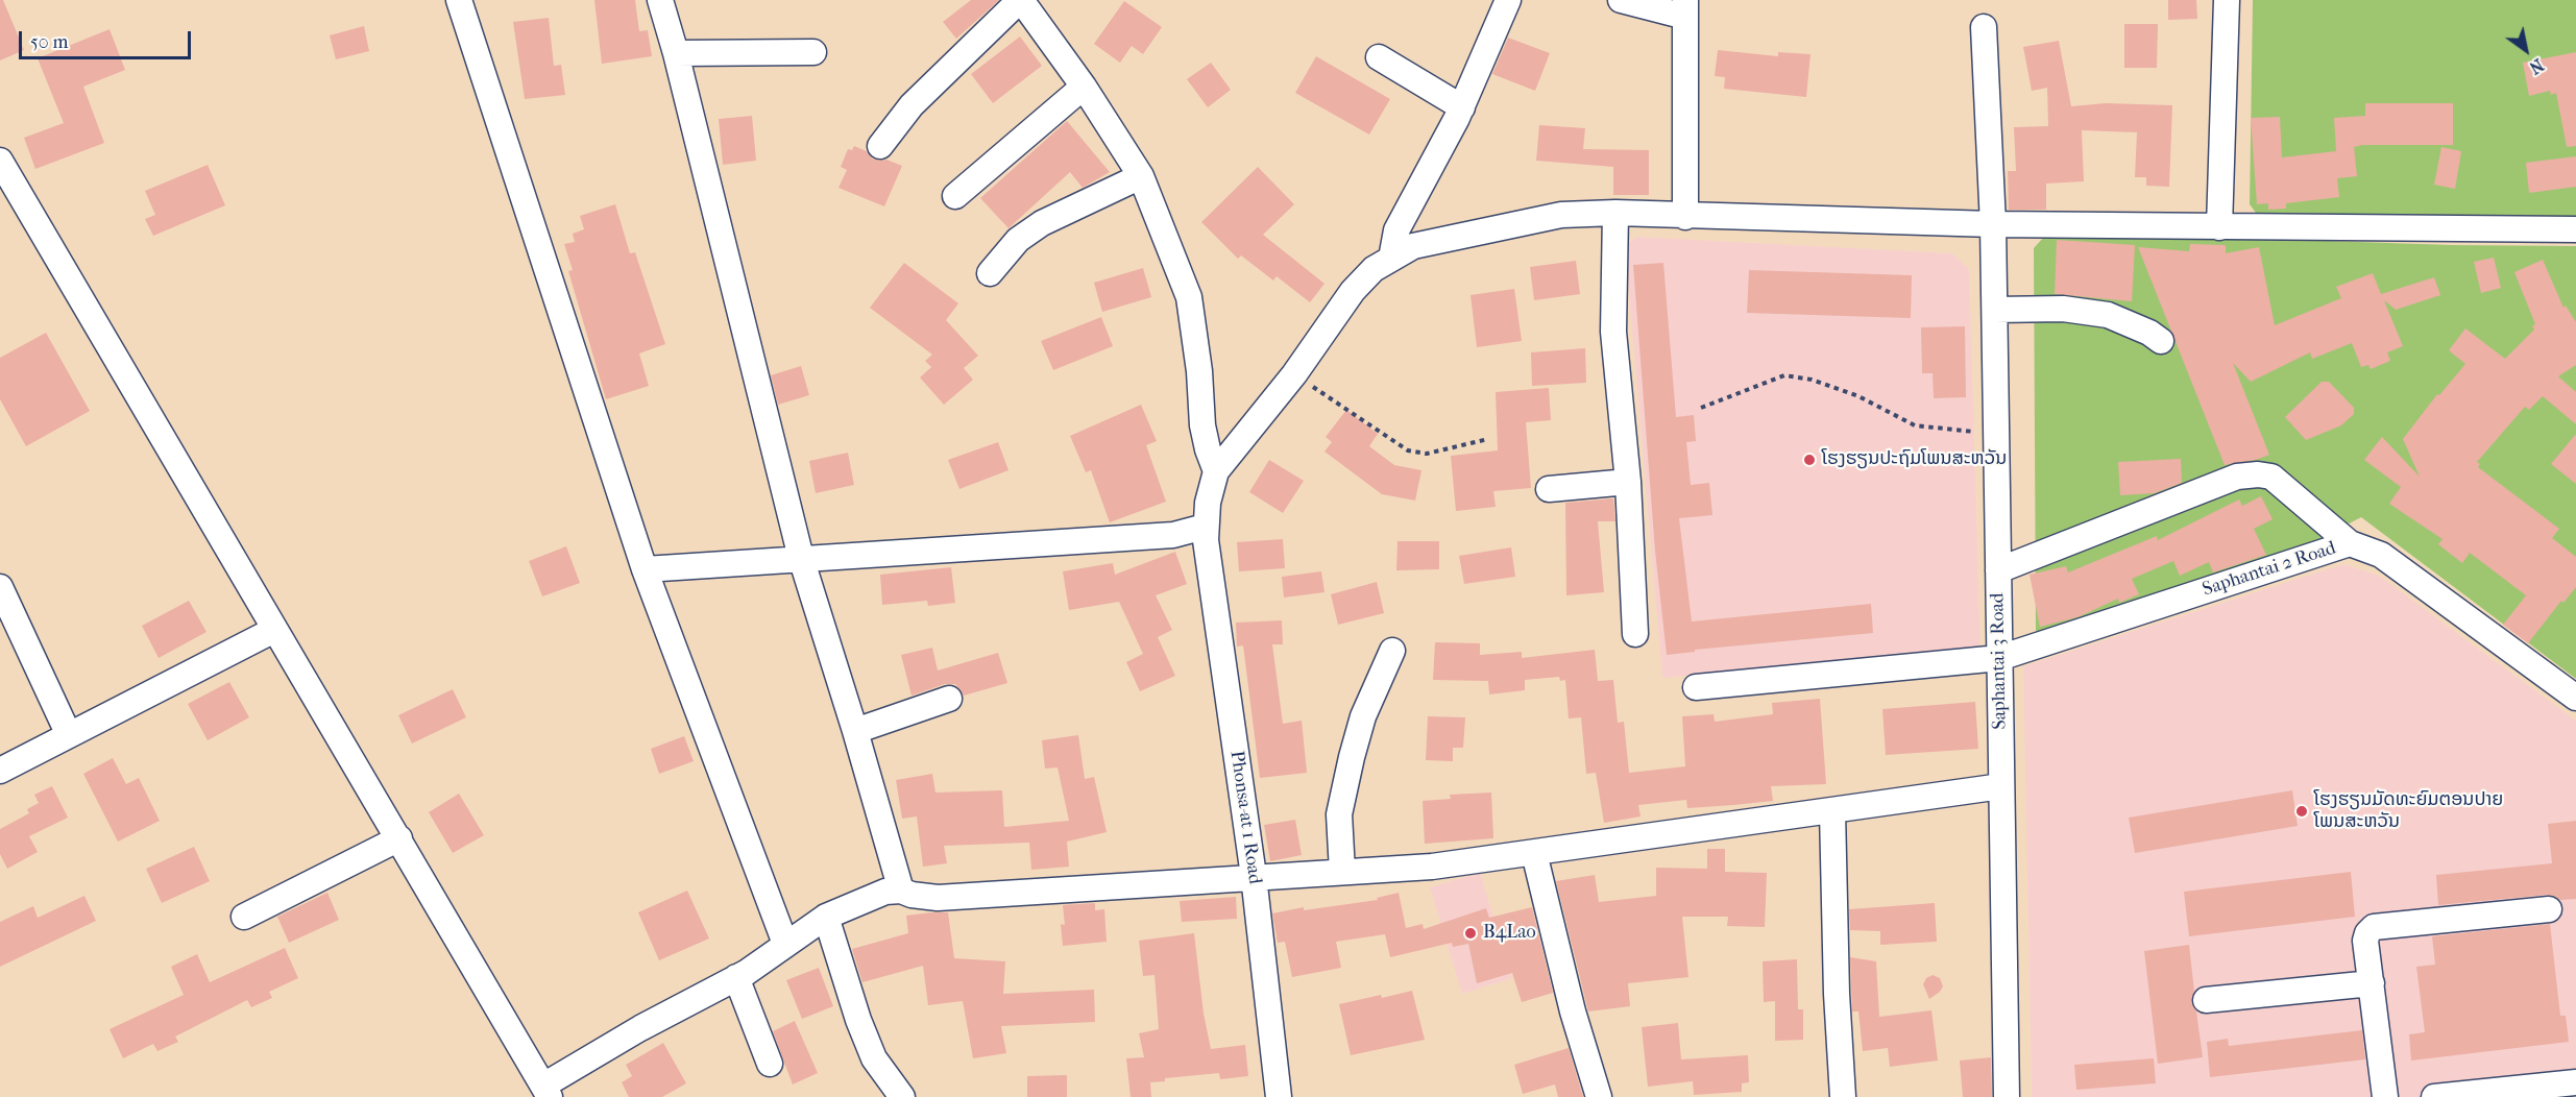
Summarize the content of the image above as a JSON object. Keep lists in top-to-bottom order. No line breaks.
{"streets":{"street":["Saphantai 2 Road","Saphantai 3 Road","Phonsa-at 1 Road"]},"crossings":[["Saphantai 2 Road","Saphantai 3 Road"]],"places":["ໂຮງຮຽນປະຖົມໂພນສະຫວັນ","ໂຮງຮຽນມັດທະຍົມຕອນປາຍ ໂພນສະຫວັນ","B4Lao"],"scale_bar":"50 m","north":"bottom right"}
